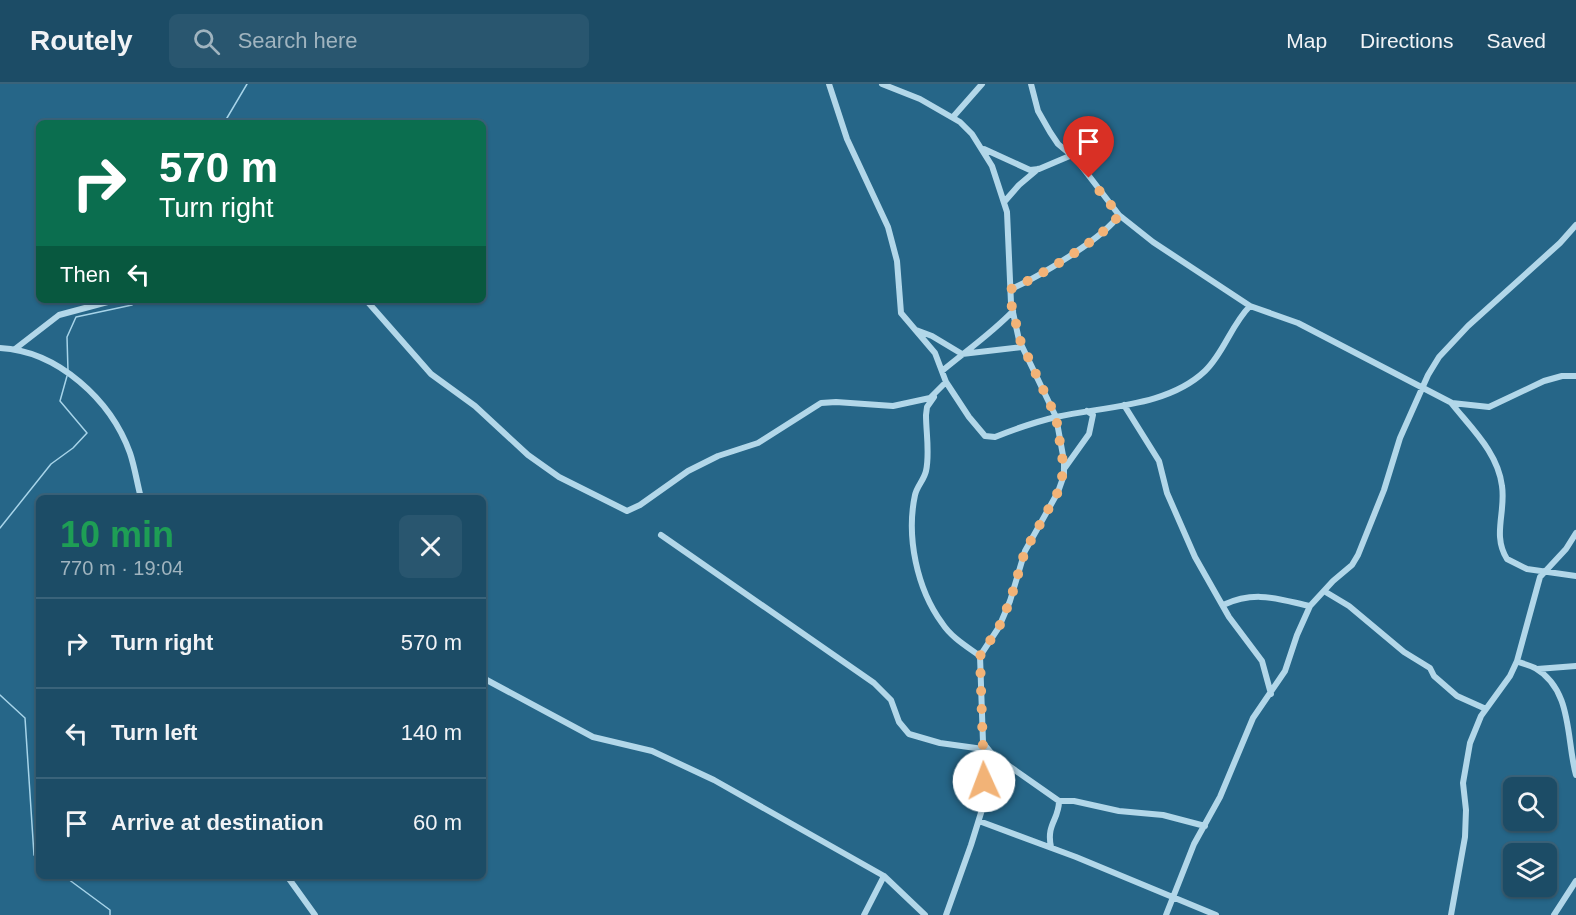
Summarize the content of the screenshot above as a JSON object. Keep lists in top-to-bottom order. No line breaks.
{"page":{"header":"Routely","search":"Search here","nav":["Map","Directions","Saved"],"turn":["570 m","Turn right"],"then":"Then","heading":["10 min","770 m · 19:04"],"list":[{"name":"Turn right","value":"570 m"},{"name":"Turn left","value":"140 m"},{"name":"Arrive at destination","value":"60 m"}]}}
